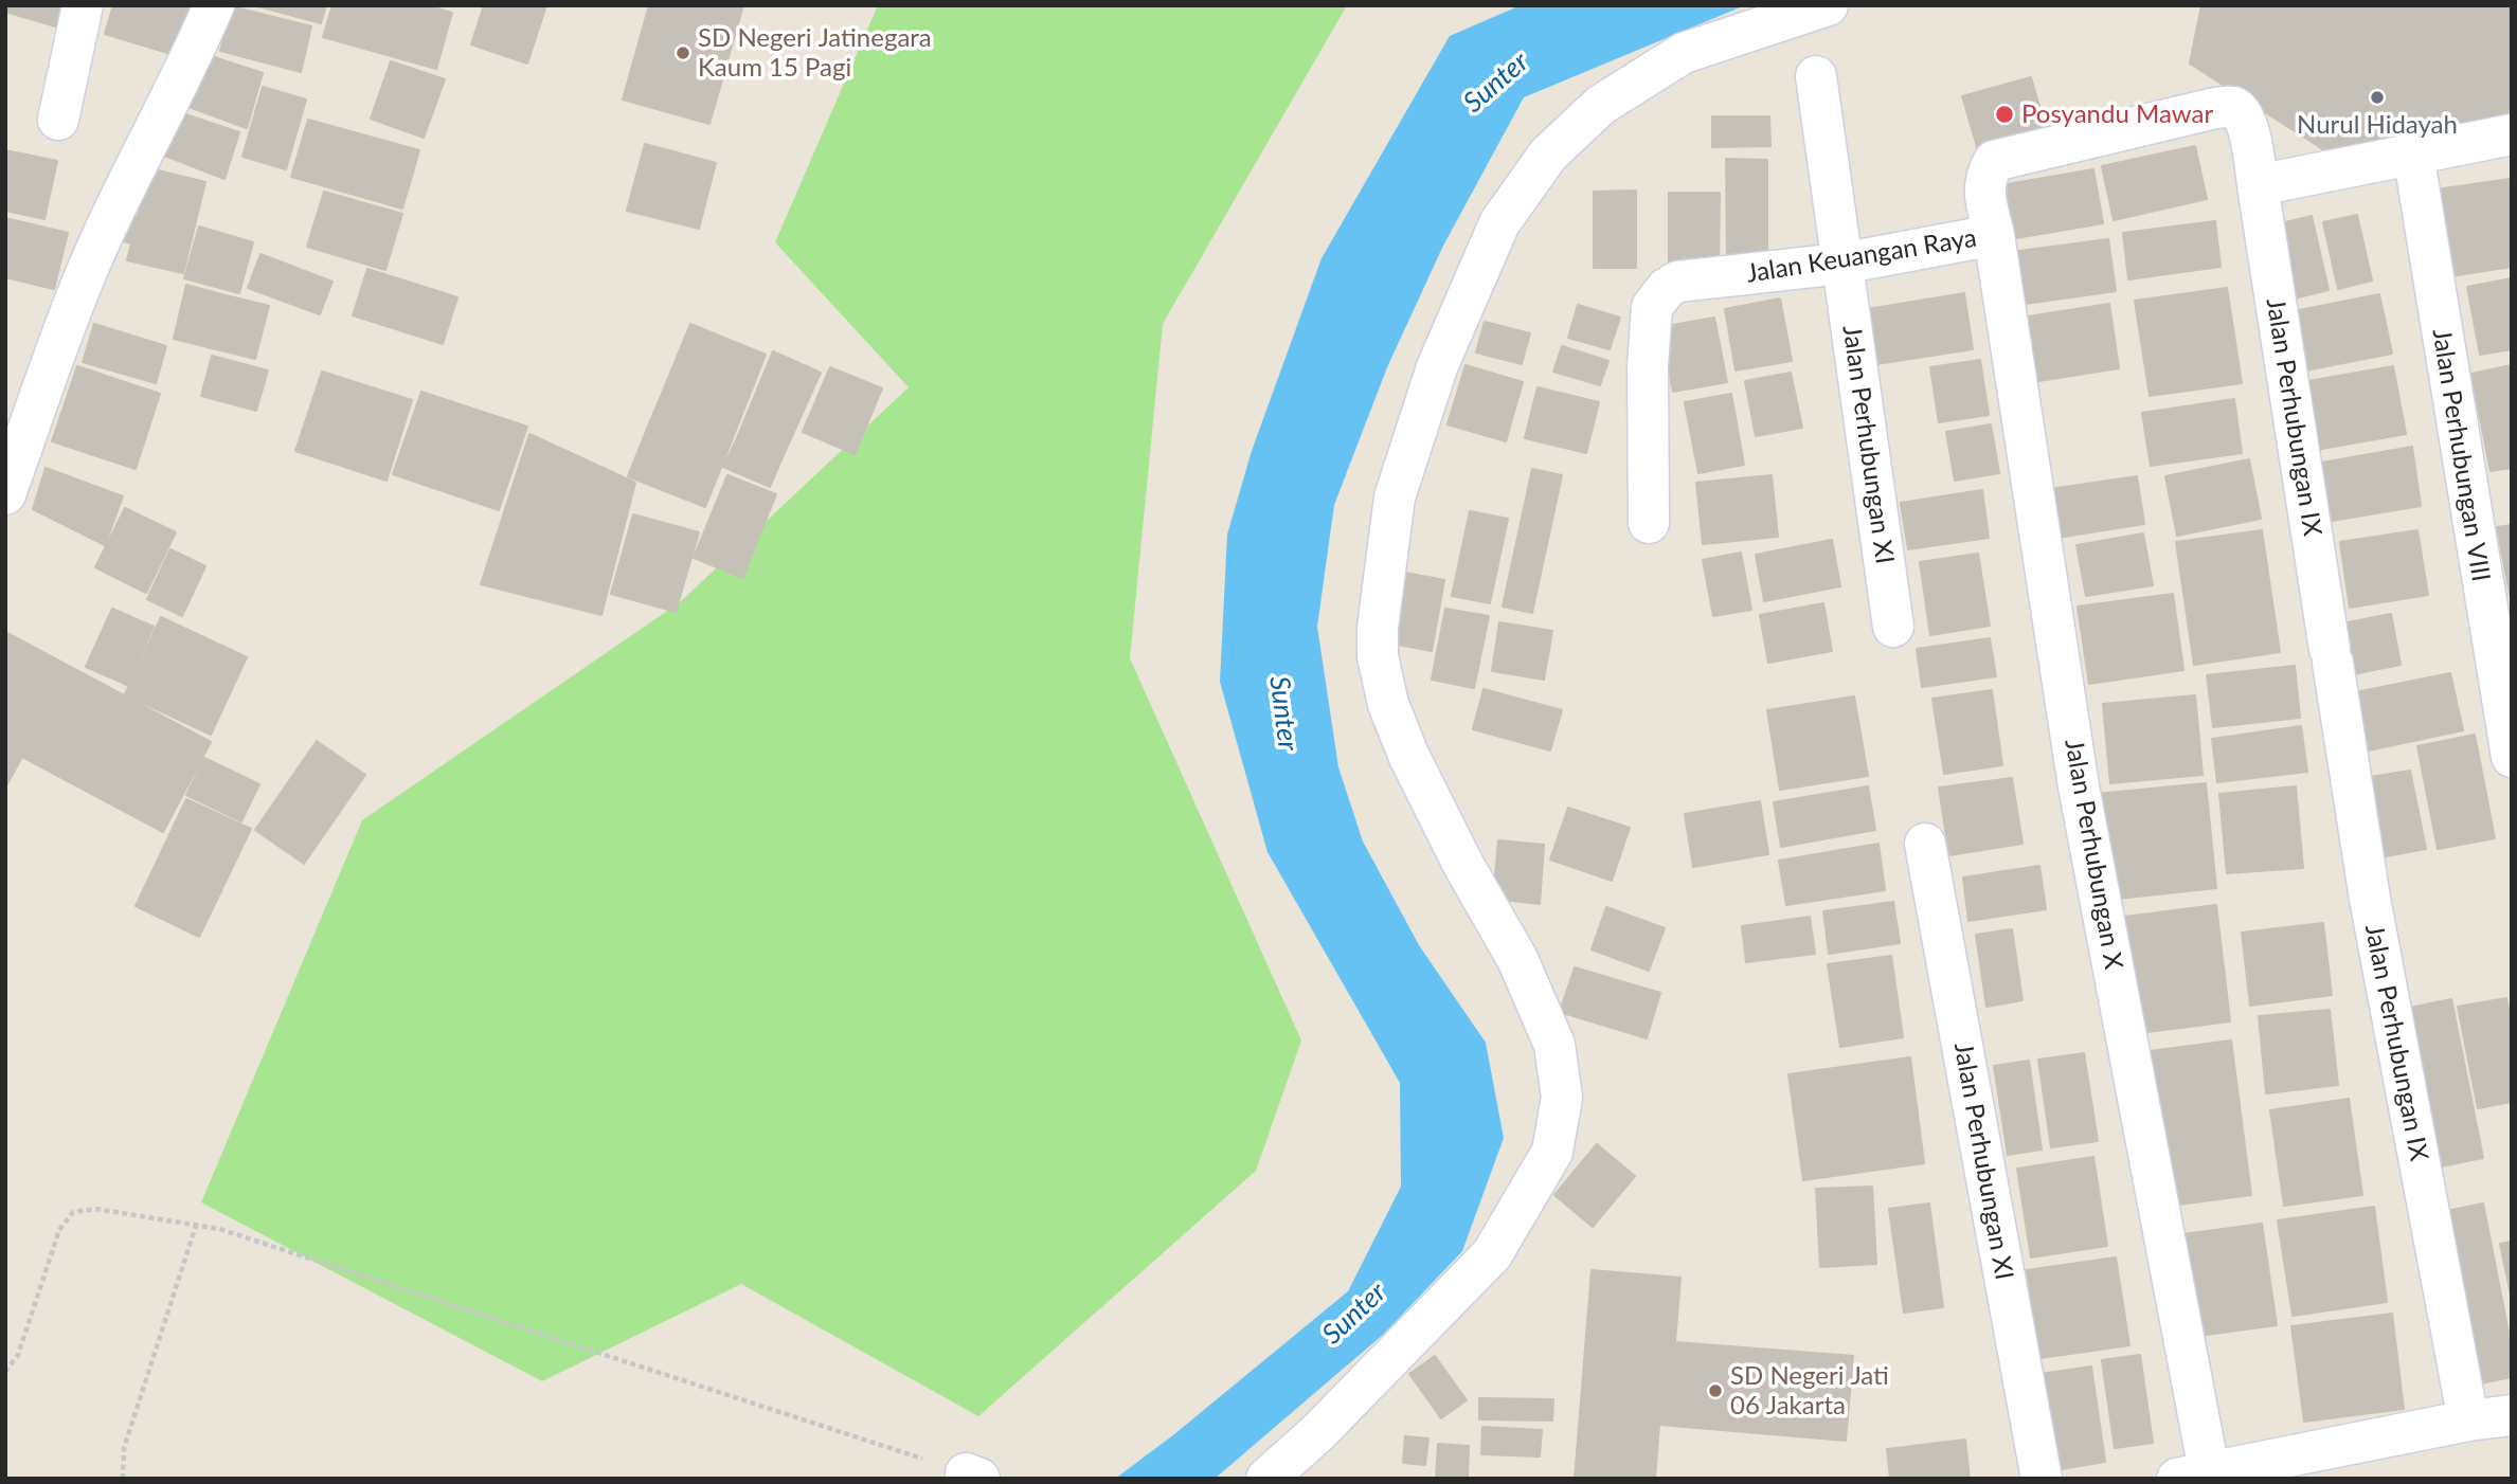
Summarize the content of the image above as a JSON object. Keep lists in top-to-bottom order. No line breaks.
{"streets":{"street":["Jalan Keuangan Raya","Jalan Perhubungan IX","Jalan Perhubungan XI","Jalan Perhubungan VIII","Jalan Perhubungan X"]},"crossings":[["Jalan Keuangan Raya","Jalan Perhubungan IX"],["Jalan Keuangan Raya","Jalan Perhubungan XI"],["Jalan Keuangan Raya","Jalan Perhubungan X"]],"water":["Sunter"],"places":["SD Negeri Jatinegara Kaum 15 Pagi","Nurul Hidayah","Posyandu Mawar","SD Negeri Jati 06 Jakarta"]}
